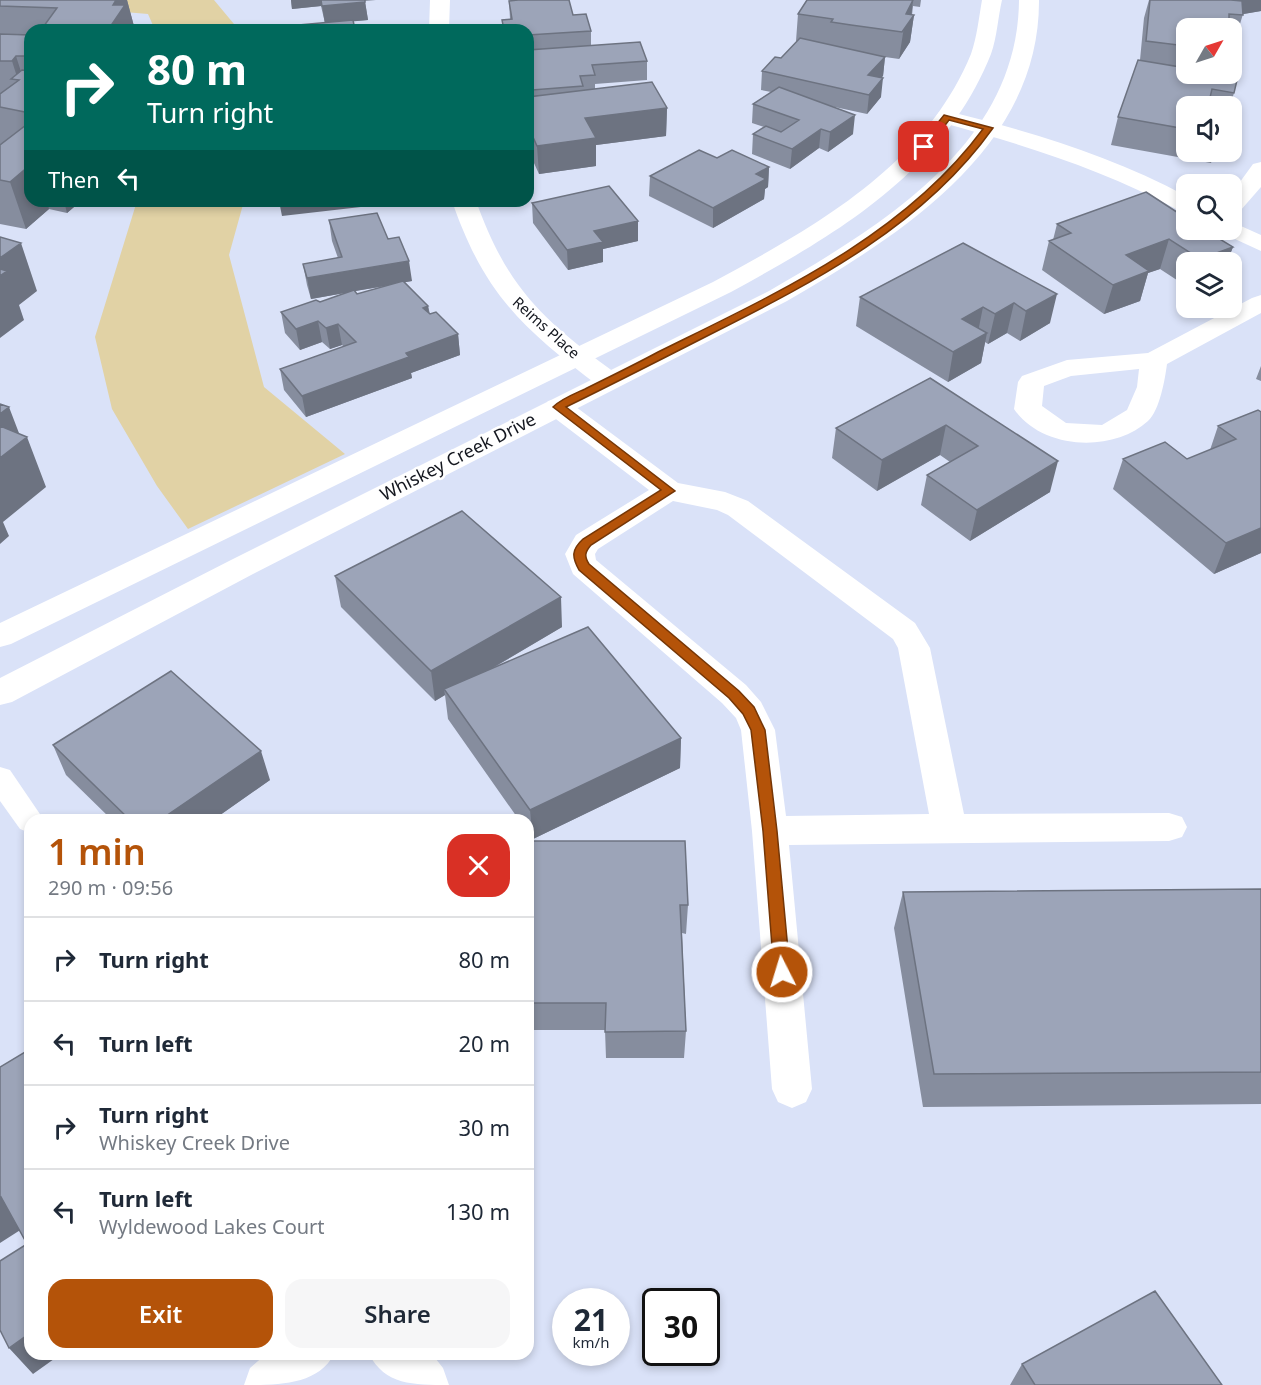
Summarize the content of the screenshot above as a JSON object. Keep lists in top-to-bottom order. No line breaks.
{"streets":{"street":["Reims Place","Whiskey Creek Drive"]},"crossings":[["Reims Place","Whiskey Creek Drive"]],"north":"top right","page":{"turn":["80 m","Turn right"],"then":"Then","heading":["1 min","290 m · 09:56"],"list":[{"name":"Turn right","value":"80 m"},{"name":"Turn left","value":"20 m"},{"name":"Turn right","note":"Whiskey Creek Drive","value":"30 m"},{"name":"Turn left","note":"Wyldewood Lakes Court","value":"130 m"}],"buttons":["Exit","Share"],"speed":"21 km/h","limit":"30"}}
